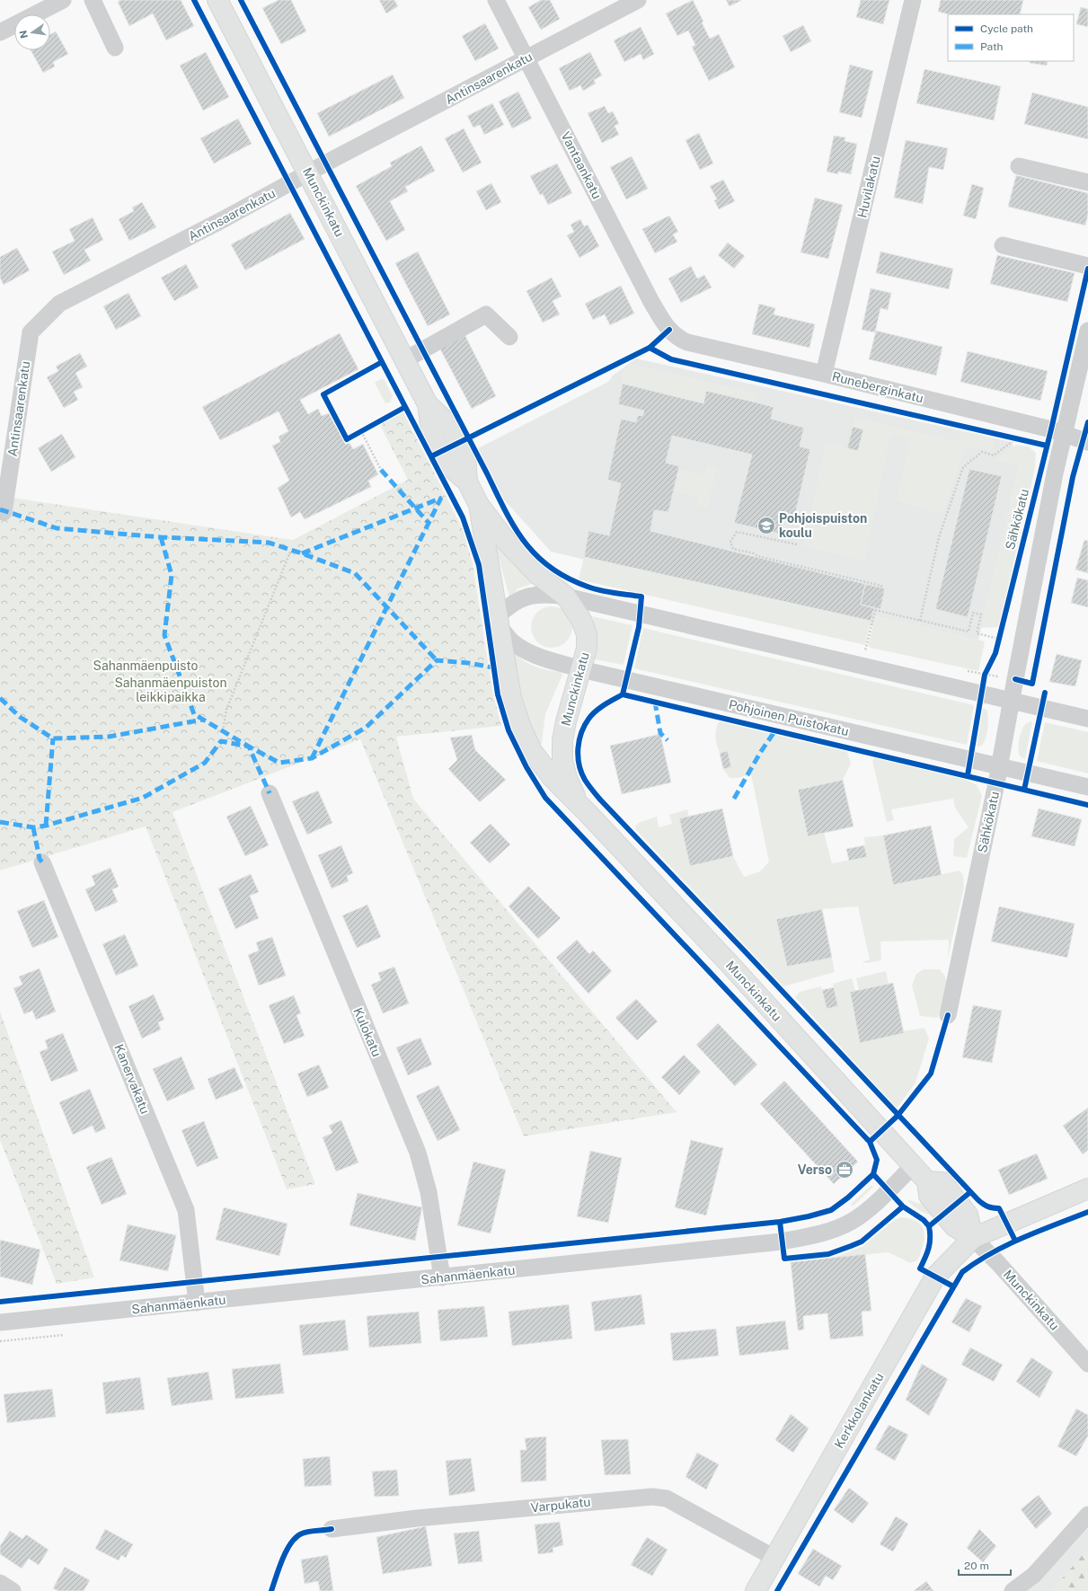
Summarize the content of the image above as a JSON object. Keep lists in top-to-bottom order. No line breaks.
{"streets":{"main road":["Munckinkatu","Kerkkolankatu"],"street":["Antinsaarenkatu","Vantaankatu","Huvilakatu","Runeberginkatu","Sähkökatu","Pohjoinen Puistokatu","Kulokatu","Kanervakatu","Sahanmäenkatu","Varpukatu"]},"crossings":[["Antinsaarenkatu","Vantaankatu"],["Antinsaarenkatu","Munckinkatu"],["Vantaankatu","Runeberginkatu"],["Huvilakatu","Runeberginkatu"],["Munckinkatu","Pohjoinen Puistokatu"],["Munckinkatu","Sahanmäenkatu"],["Munckinkatu","Kerkkolankatu"],["Runeberginkatu","Sähkökatu"],["Sähkökatu","Pohjoinen Puistokatu"],["Kulokatu","Sahanmäenkatu"],["Kanervakatu","Sahanmäenkatu"],["Kerkkolankatu","Varpukatu"]],"parks":["Sahanmäenpuisto","Sahanmäenpuiston leikkipaikka"],"places":{"school or university":["Pohjoispuiston koulu"],"office":["Verso"]},"legend":["Cycle path","Path"],"scale_bar":"20 m","north":"left"}
